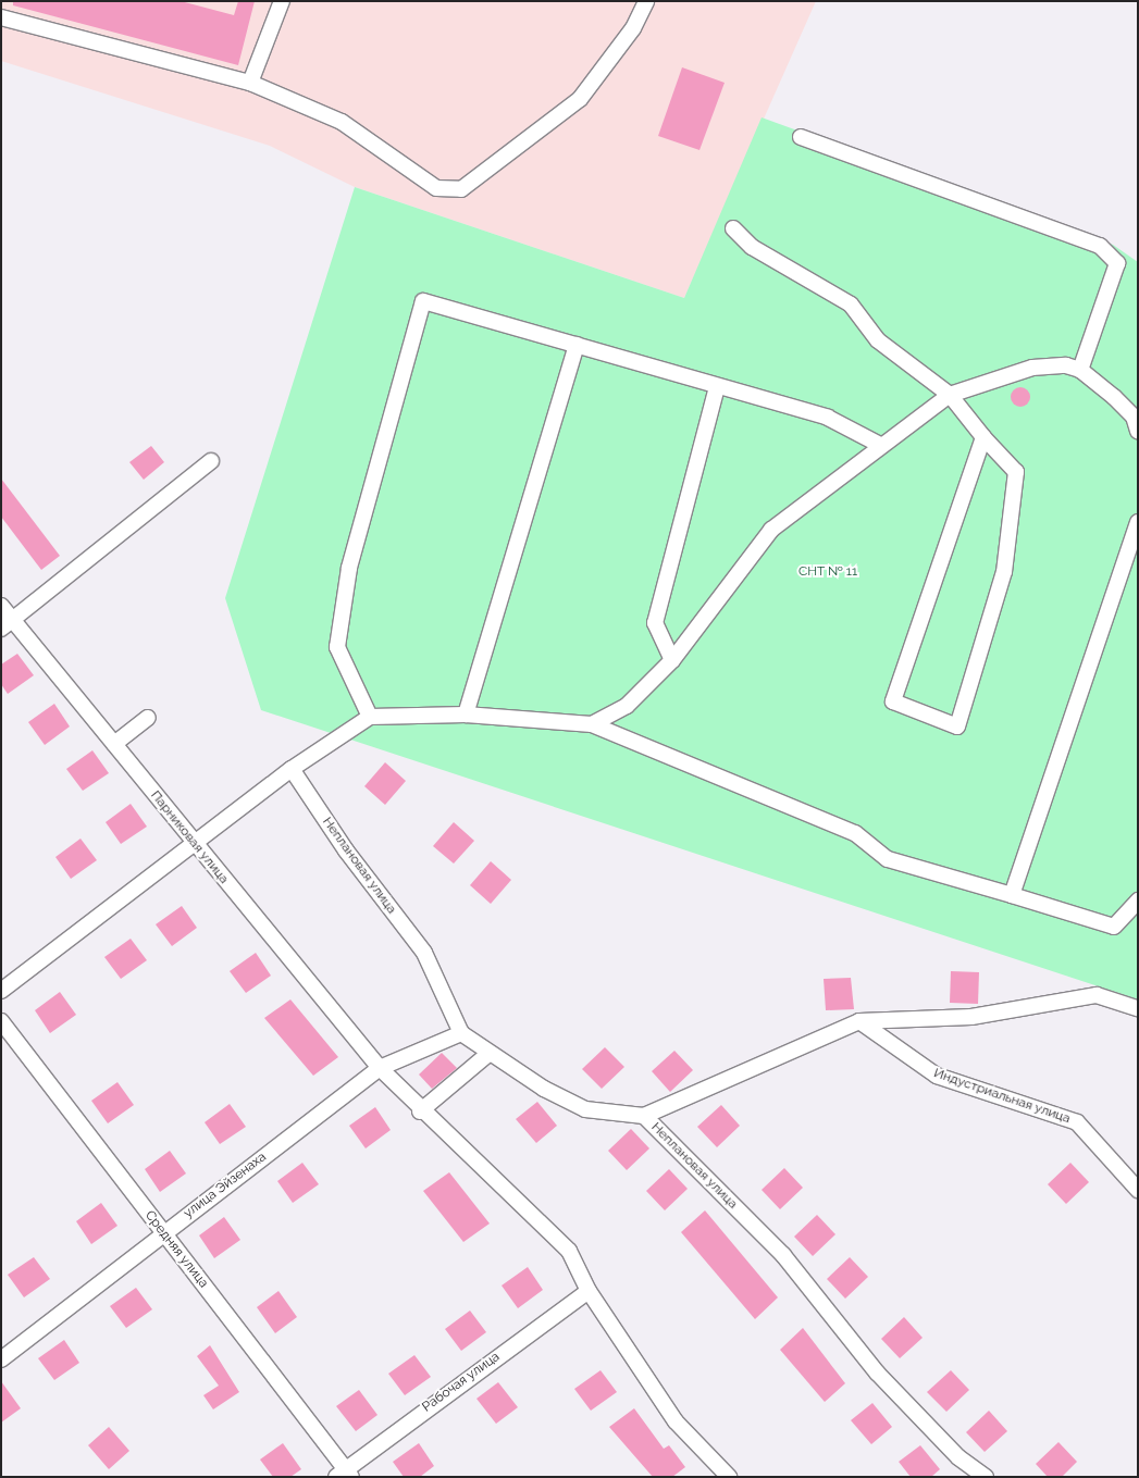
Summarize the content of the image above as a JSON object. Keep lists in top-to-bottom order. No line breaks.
{"streets":{"street":["Парниковая улица","Неплановая улица","Индустриальная улица","улица Эйзенаха","Средняя улица","Рабочая улица"]},"crossings":[["Парниковая улица","улица Эйзенаха"],["Парниковая улица","Рабочая улица"],["Неплановая улица","улица Эйзенаха"],["улица Эйзенаха","Средняя улица"],["Средняя улица","Рабочая улица"]],"parks":["СНТ № 11"]}
